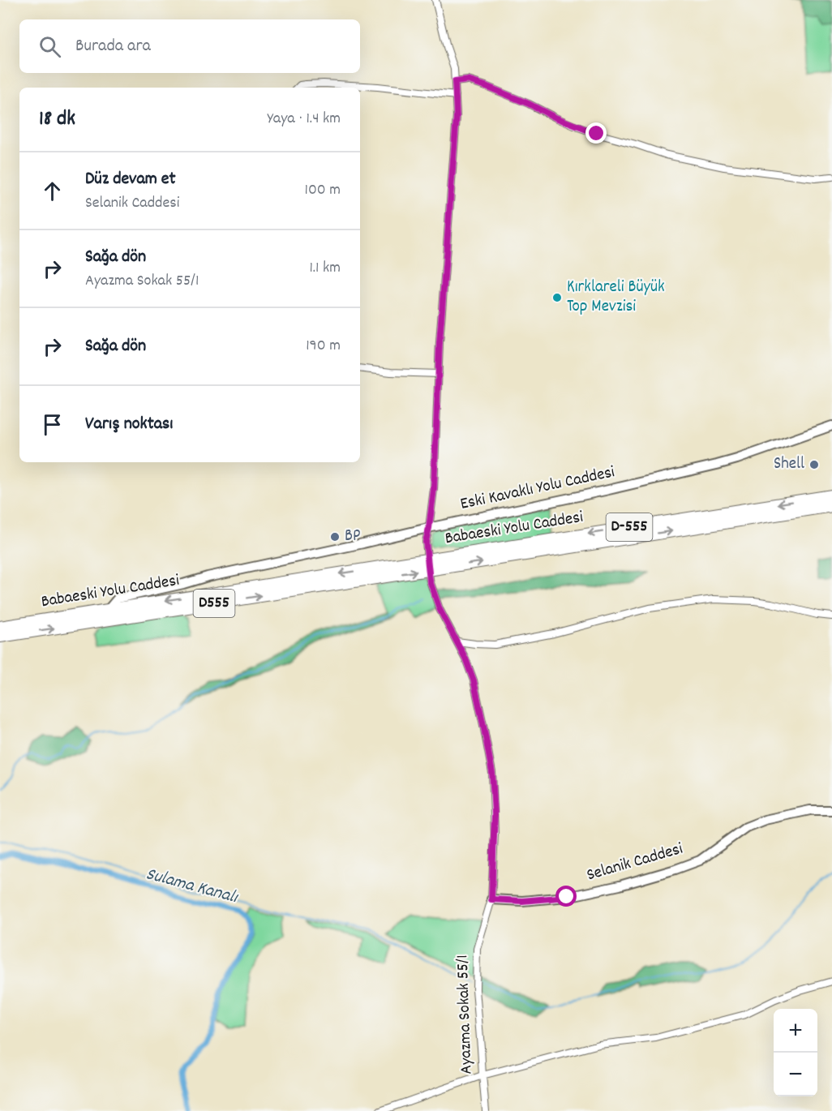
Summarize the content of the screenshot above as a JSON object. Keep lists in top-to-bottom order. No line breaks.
{"streets":{"highway":["D-555","Babaeski Yolu Caddesi","D555"],"street":["Eski Kavaklı Yolu Caddesi","Selanik Caddesi","Ayazma Sokak 55/1"]},"crossings":[["Eski Kavaklı Yolu Caddesi","Babaeski Yolu Caddesi"],["Eski Kavaklı Yolu Caddesi","Ayazma Sokak 55/1"],["Babaeski Yolu Caddesi","Ayazma Sokak 55/1"],["Selanik Caddesi","Ayazma Sokak 55/1"]],"water":["Sulama Kanalı"],"places":["Kırklareli Büyük Top Mevzisi","Shell","BP"],"page":{"search":"Burada ara","heading":["18 dk","Yaya · 1.4 km"],"list":[["Düz devam et","Selanik Caddesi","100 m"],["Sağa dön","Ayazma Sokak 55/1","1.1 km"],["Sağa dön","190 m"],"Varış noktası"],"map_buttons":["+","−"]}}
